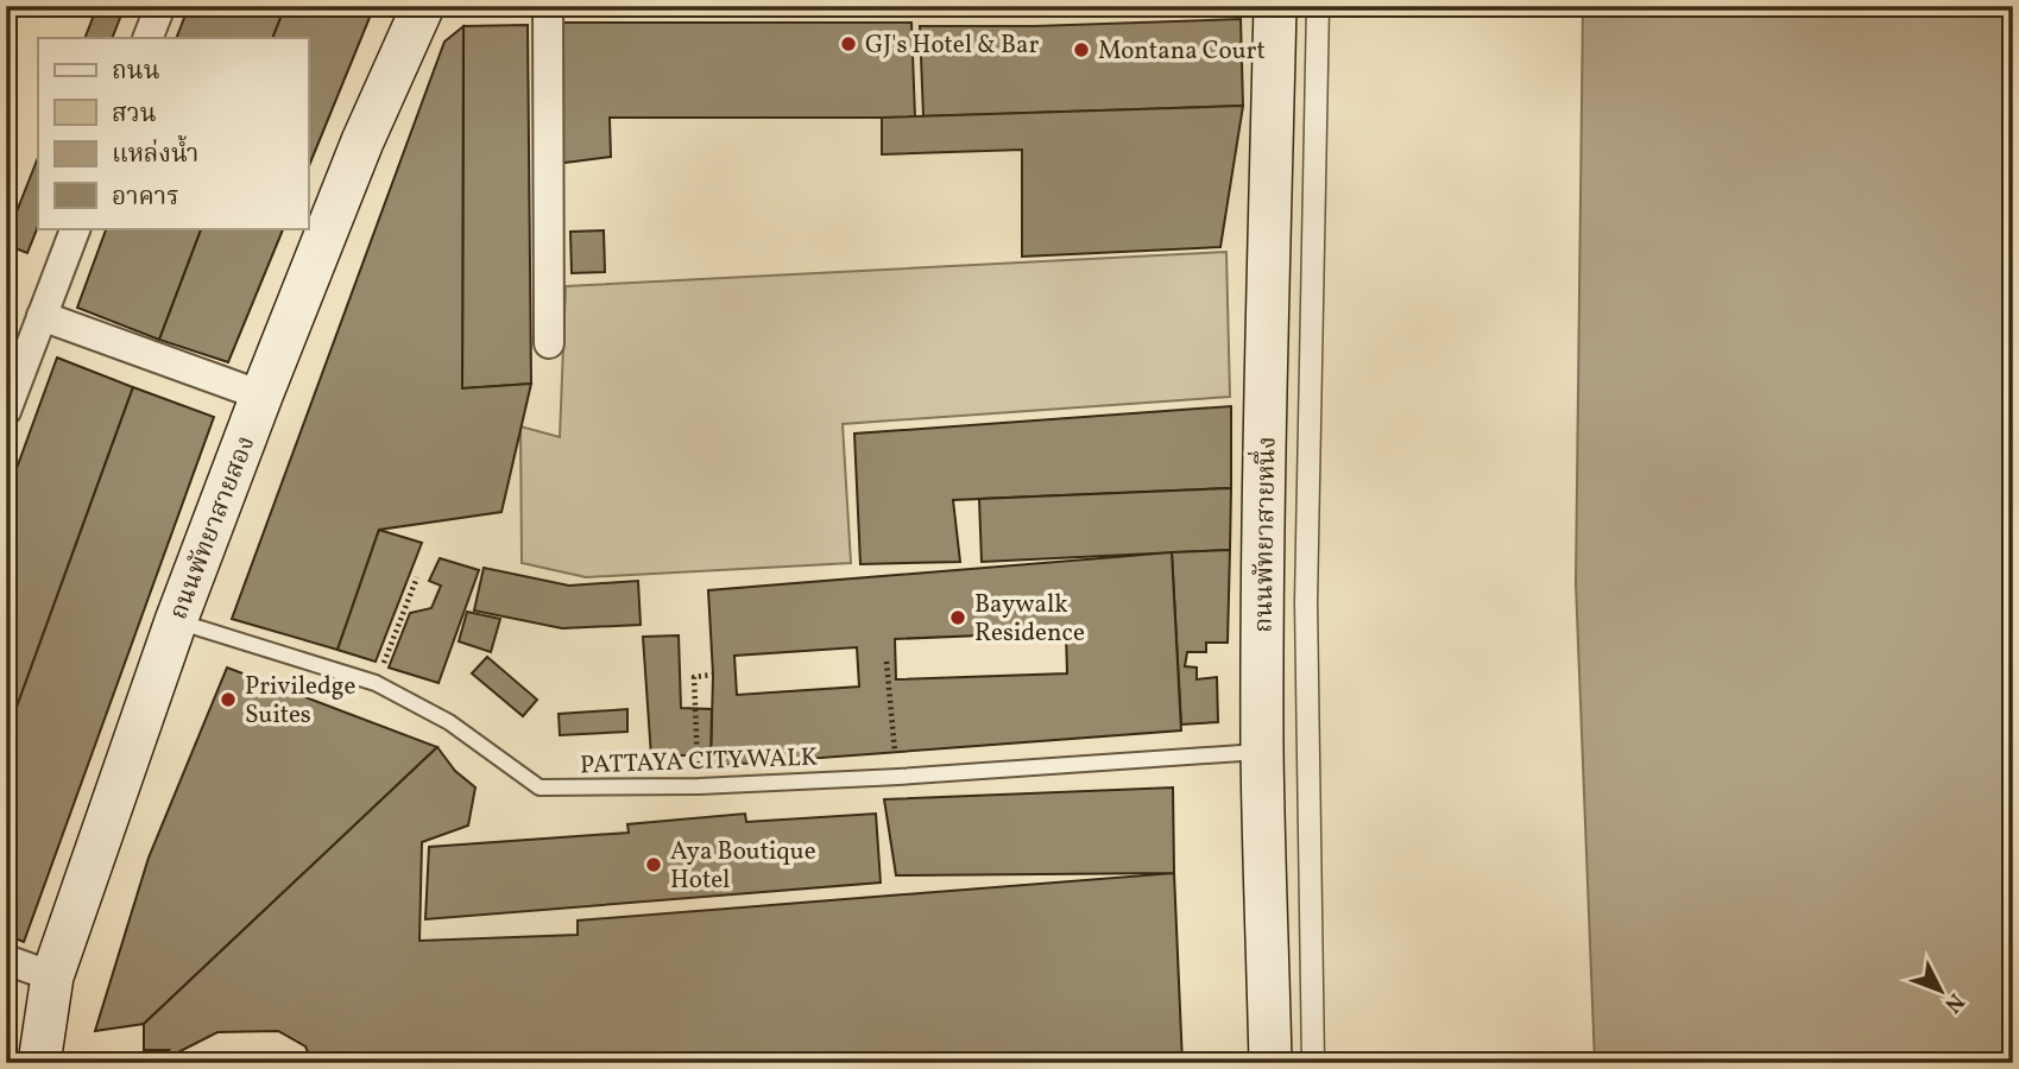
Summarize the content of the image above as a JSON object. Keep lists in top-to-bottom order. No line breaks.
{"streets":{"main road":["ถนนพัทยาสายสอง","ถนนพัทยาสายหนึ่ง"],"lane":["PATTAYA CITY WALK"]},"crossings":[["ถนนพัทยาสายสอง","PATTAYA CITY WALK"],["ถนนพัทยาสายหนึ่ง","PATTAYA CITY WALK"]],"places":["GJ's Hotel & Bar","Montana Court","Baywalk Residence","Priviledge Suites","Aya Boutique Hotel"],"legend":["ถนน","สวน","แหล่งน้ำ","อาคาร"],"north":"bottom right"}
